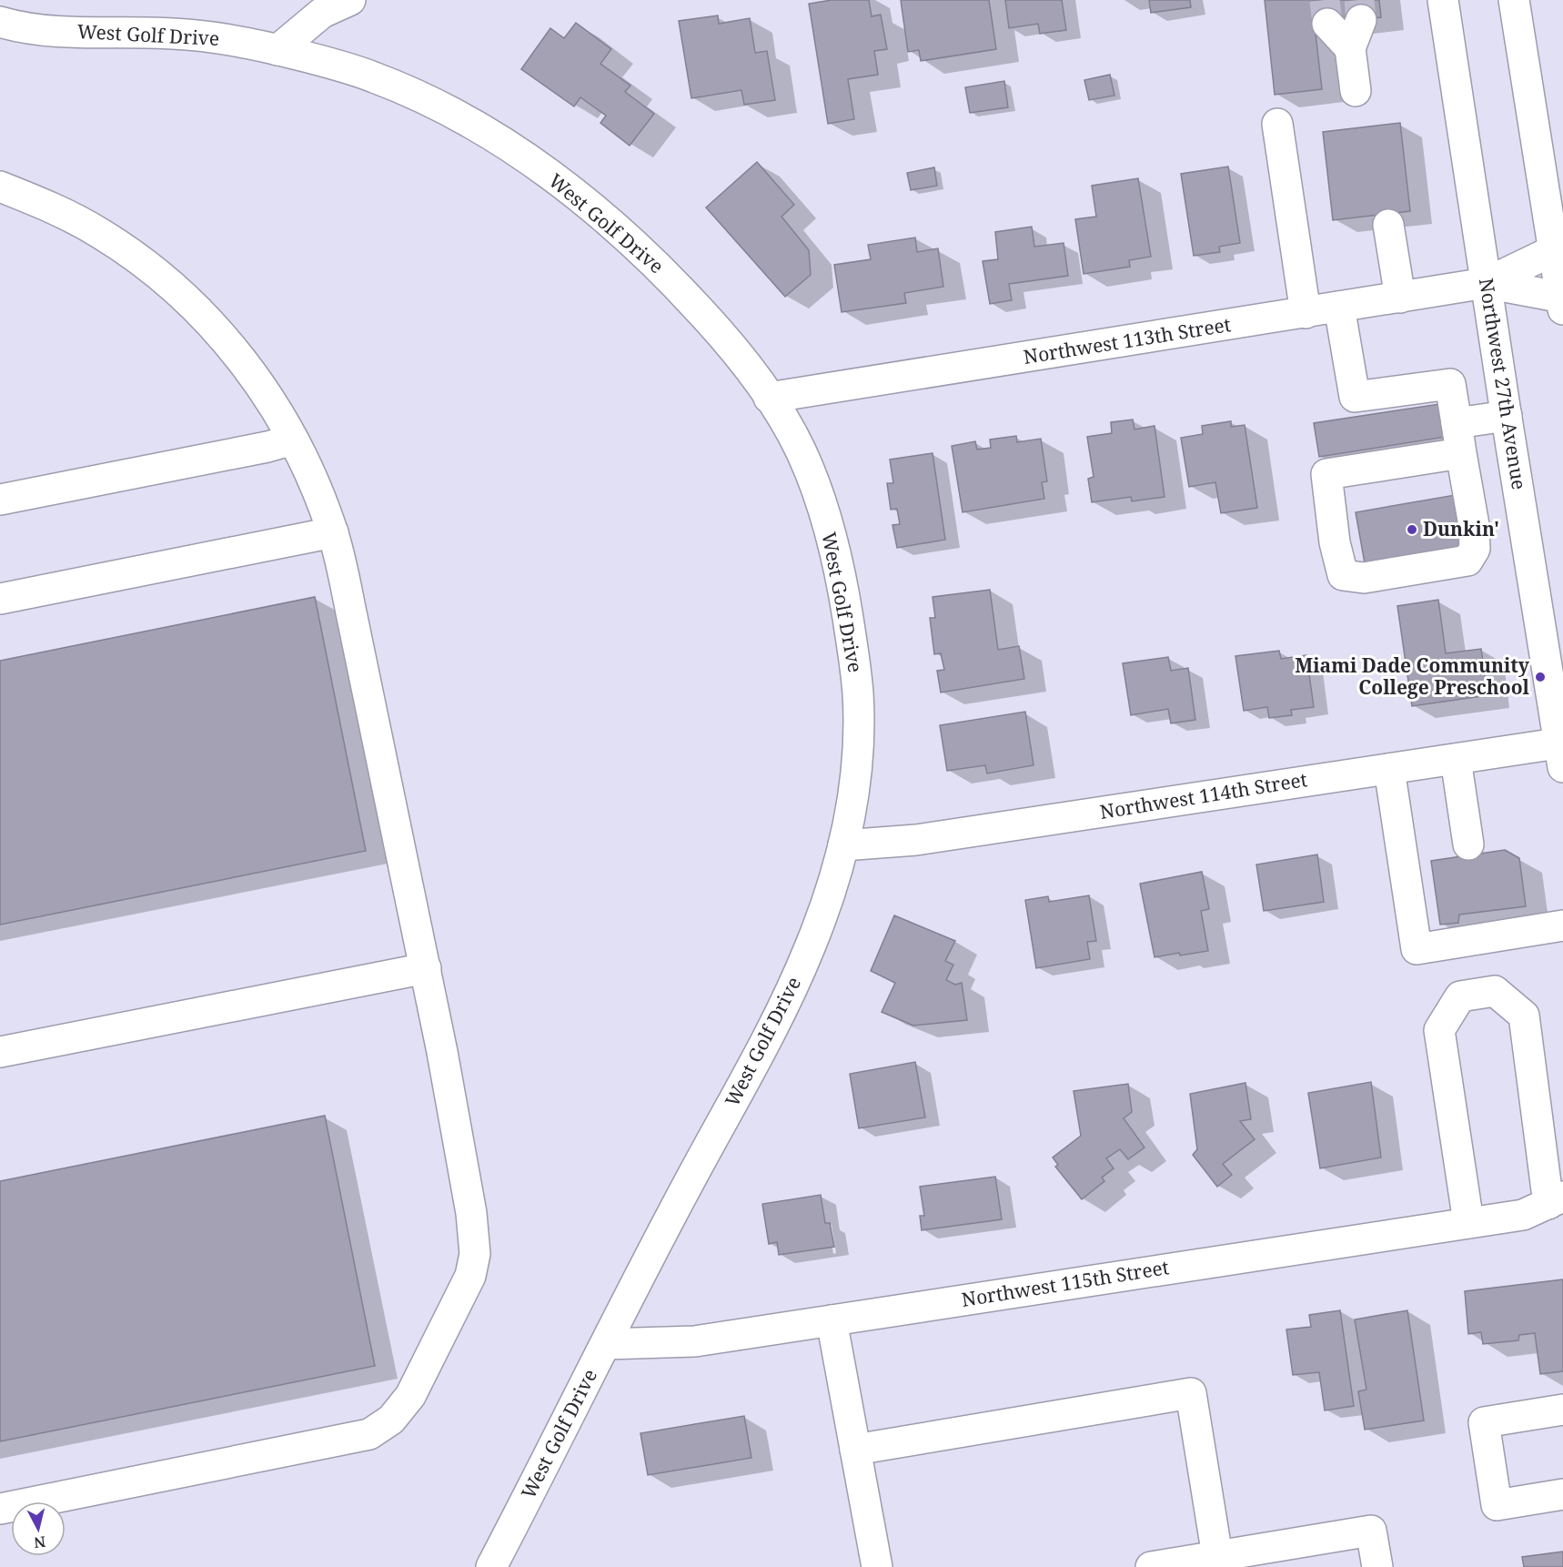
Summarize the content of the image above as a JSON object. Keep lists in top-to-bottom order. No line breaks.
{"streets":{"street":["West Golf Drive","Northwest 113th Street","Northwest 27th Avenue","Northwest 114th Street","Northwest 115th Street"]},"crossings":[["West Golf Drive","Northwest 113th Street"],["West Golf Drive","Northwest 114th Street"],["West Golf Drive","Northwest 115th Street"],["Northwest 113th Street","Northwest 27th Avenue"],["Northwest 27th Avenue","Northwest 114th Street"]],"places":["Dunkin'","Miami Dade Community College Preschool"],"north":"bottom"}
